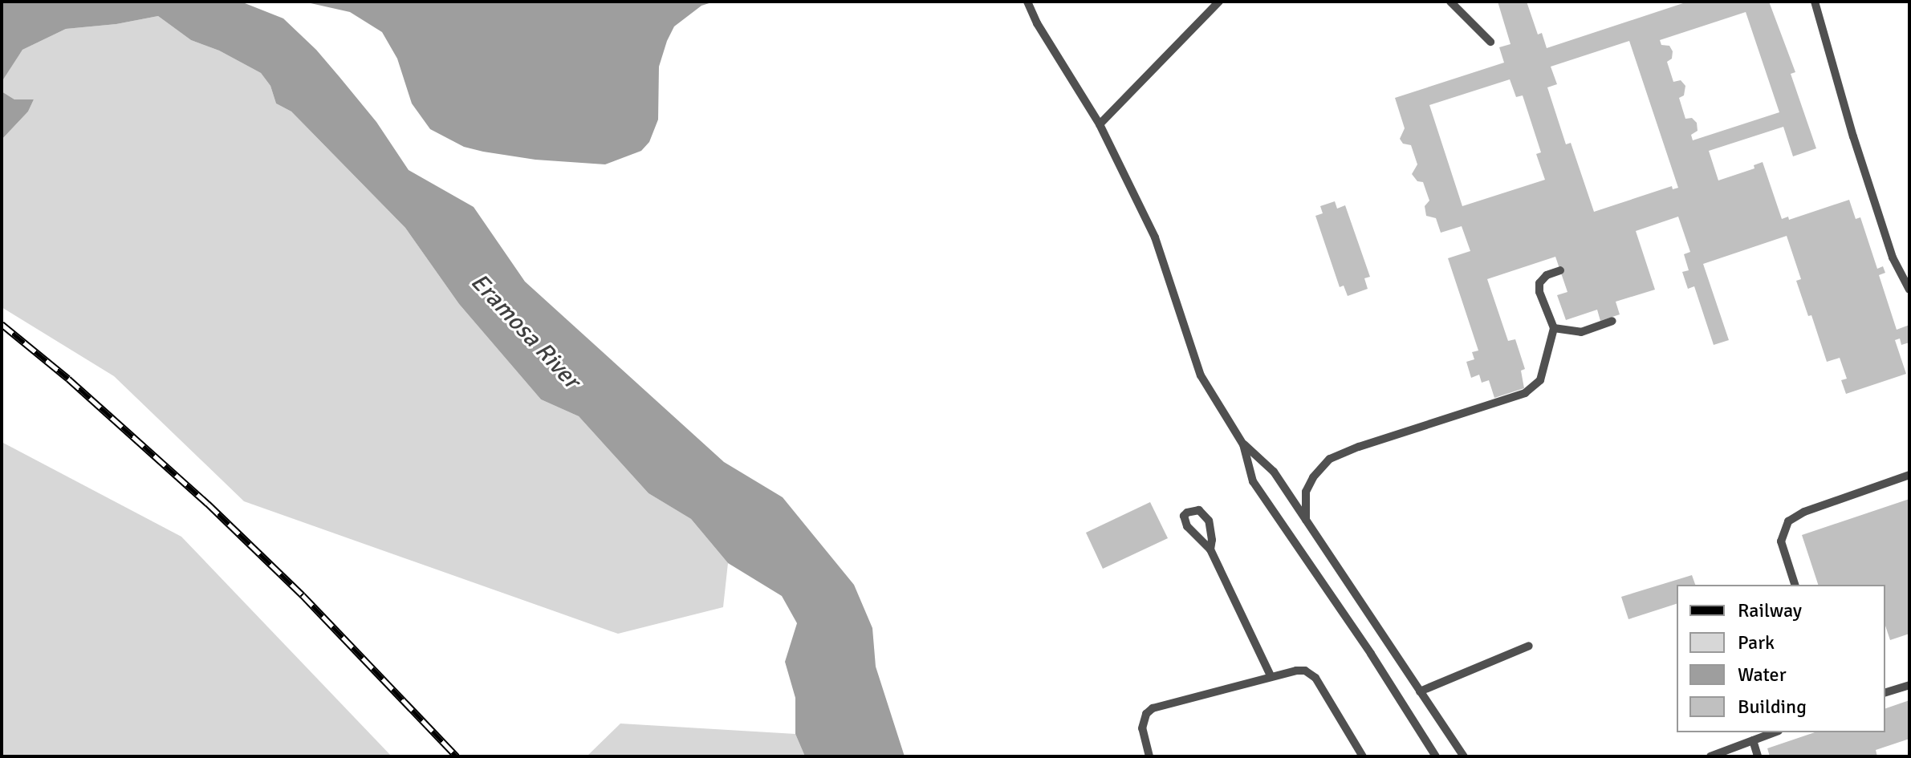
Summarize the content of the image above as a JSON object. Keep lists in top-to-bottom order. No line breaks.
{"water":["Eramosa River"],"legend":["Railway","Park","Water","Building"]}
